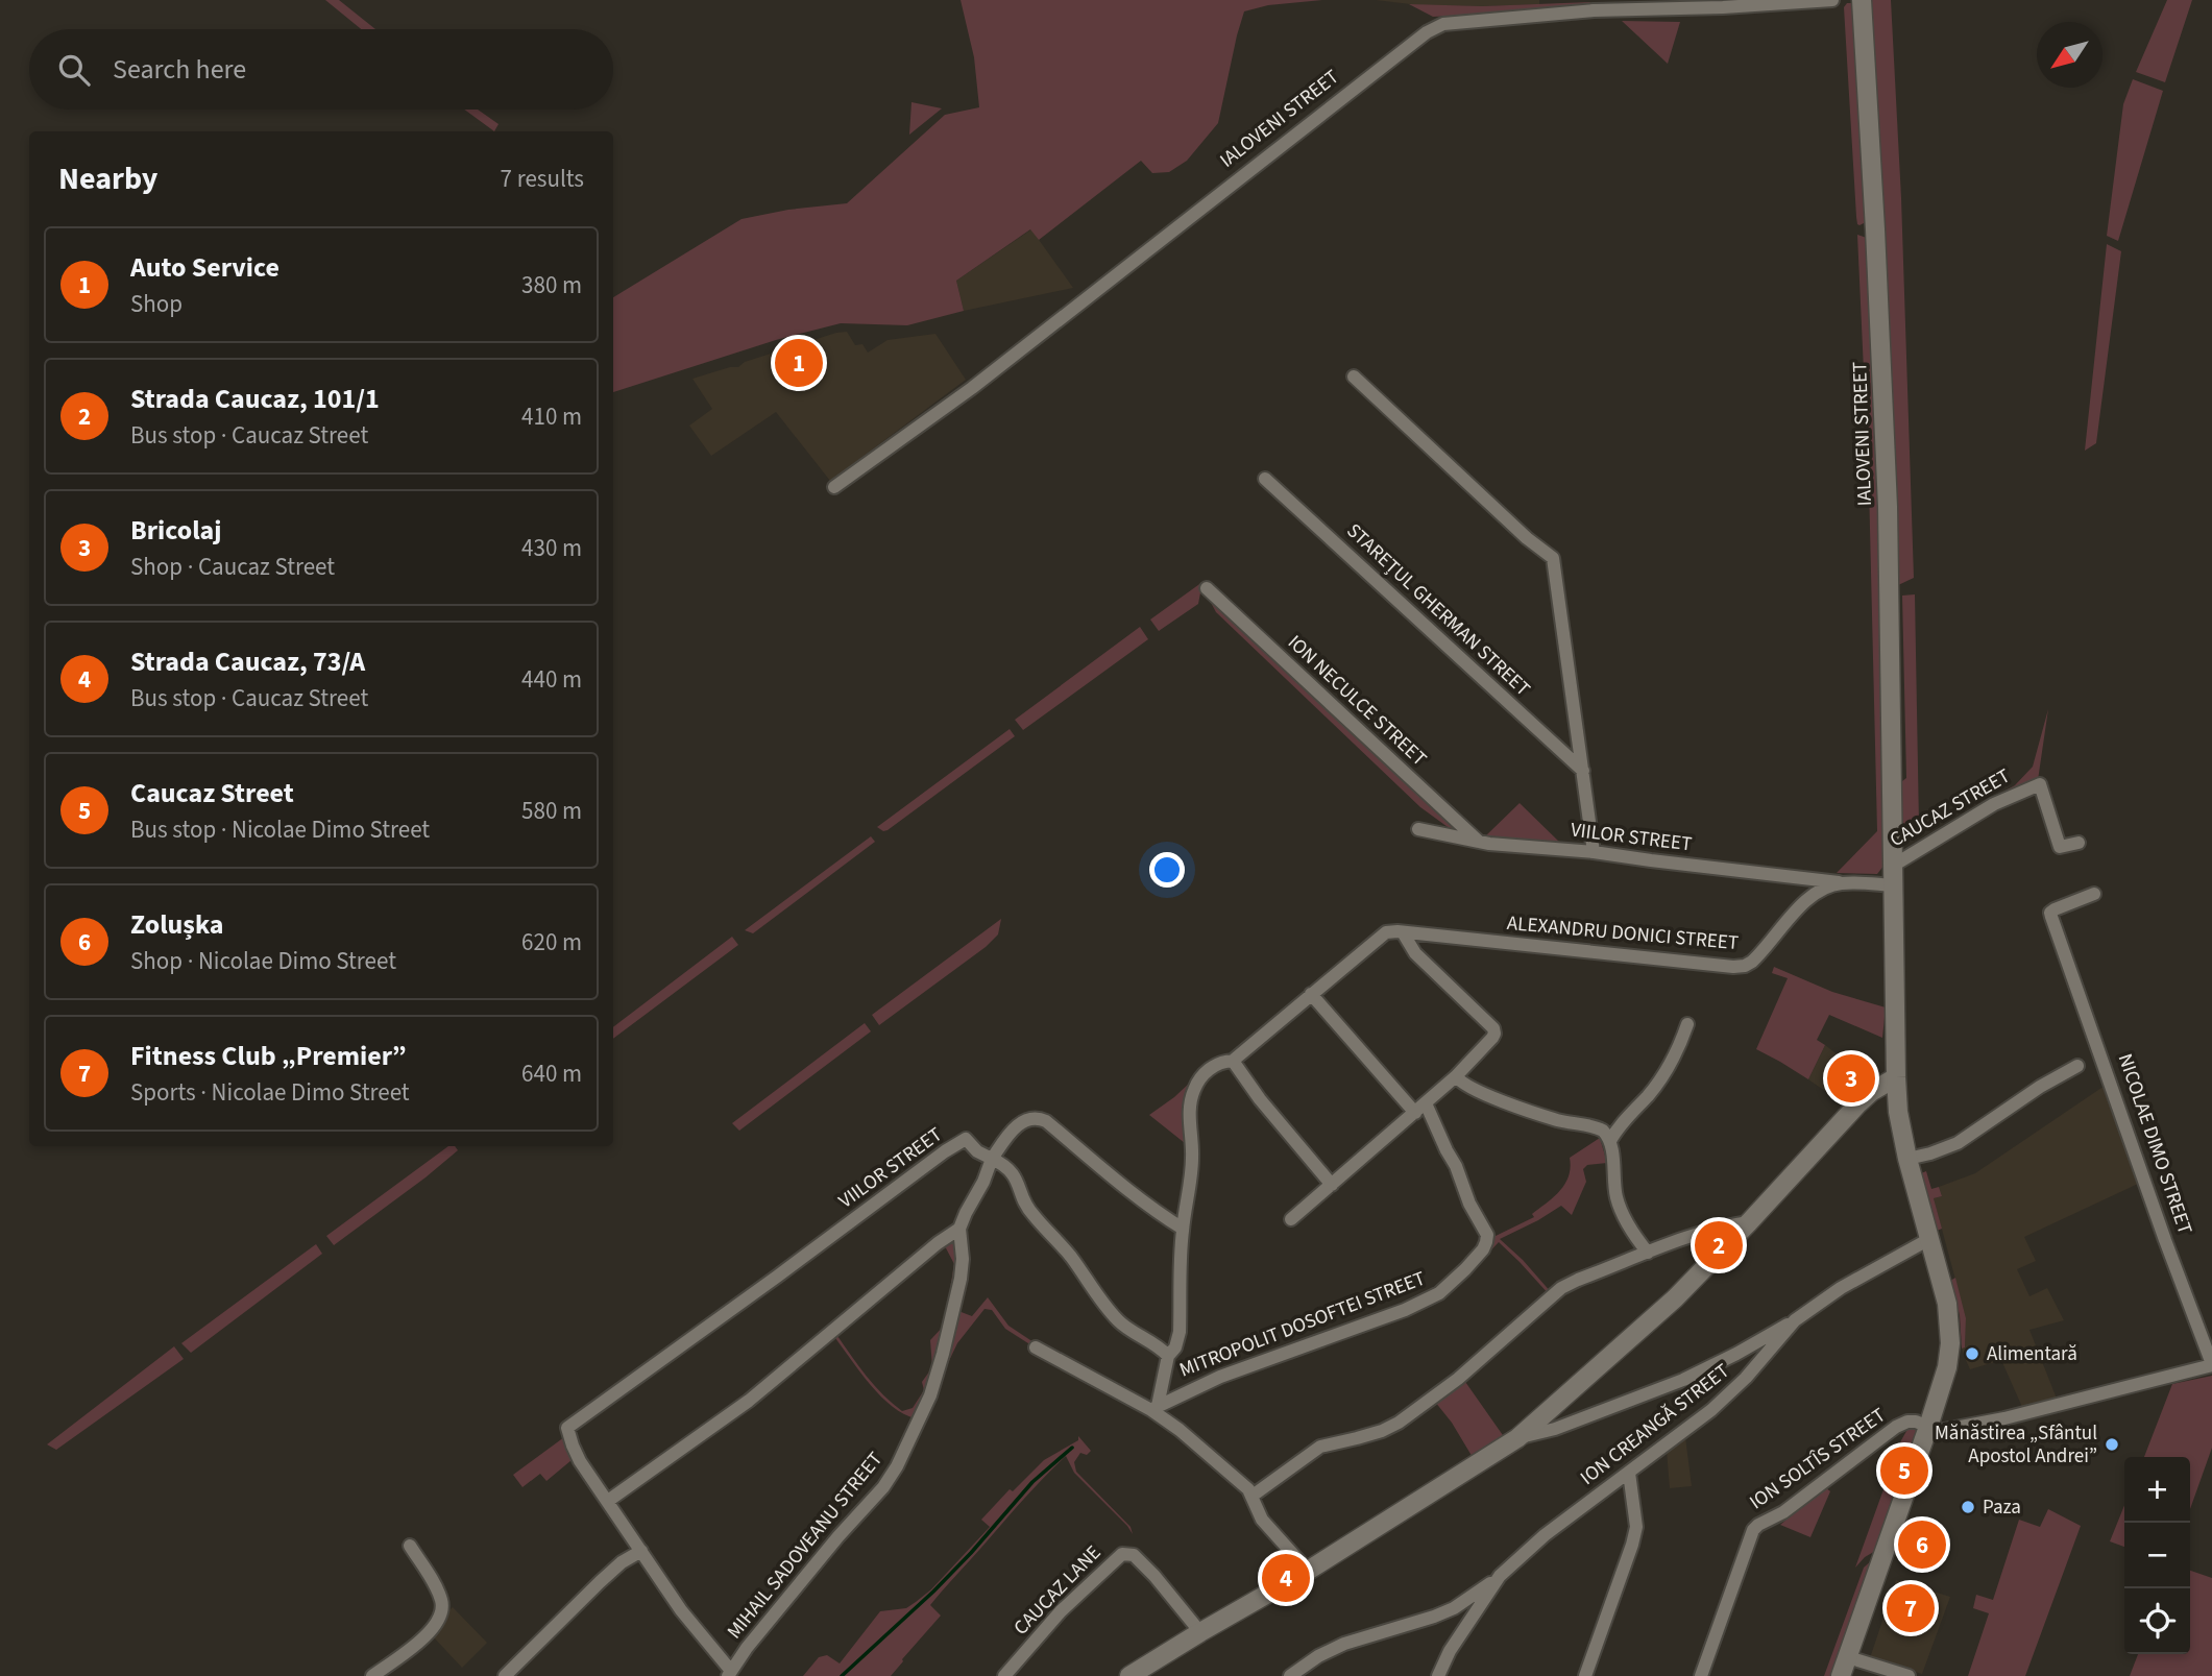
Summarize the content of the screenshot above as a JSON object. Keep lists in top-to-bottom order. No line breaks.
{"streets":{"street":["IALOVENI STREET","STAREȚUL GHERMAN STREET","ION NECULCE STREET","CAUCAZ STREET","VIILOR STREET","ALEXANDRU DONICI STREET","NICOLAE DIMO STREET","MITROPOLIT DOSOFTEI STREET","ION CREANGĂ STREET","ION SOLTÎS STREET","MIHAIL SADOVEANU STREET","CAUCAZ LANE"]},"crossings":[["IALOVENI STREET","CAUCAZ STREET"],["ION NECULCE STREET","VIILOR STREET"],["VIILOR STREET","ALEXANDRU DONICI STREET"],["VIILOR STREET","MITROPOLIT DOSOFTEI STREET"],["ALEXANDRU DONICI STREET","MITROPOLIT DOSOFTEI STREET"],["NICOLAE DIMO STREET","ION SOLTÎS STREET"]],"places":["Alimentară","Mănăstirea „Sfântul Apostol Andrei”","Paza"],"north":"bottom left","page":{"search":"Search here","heading":["Nearby","7 results"],"list":[{"mark":"1","name":"Auto Service","note":"Shop","value":"380 m"},{"mark":"2","name":"Strada Caucaz, 101/1","note":"Bus stop · Caucaz Street","value":"410 m"},{"mark":"3","name":"Bricolaj","note":"Shop · Caucaz Street","value":"430 m"},{"mark":"4","name":"Strada Caucaz, 73/A","note":"Bus stop · Caucaz Street","value":"440 m"},{"mark":"5","name":"Caucaz Street","note":"Bus stop · Nicolae Dimo Street","value":"580 m"},{"mark":"6","name":"Zolușka","note":"Shop · Nicolae Dimo Street","value":"620 m"},{"mark":"7","name":"Fitness Club „Premier”","note":"Sports · Nicolae Dimo Street","value":"640 m"}],"pins":["1","3","2","5","6","4","7"],"map_buttons":["+","−"]}}
